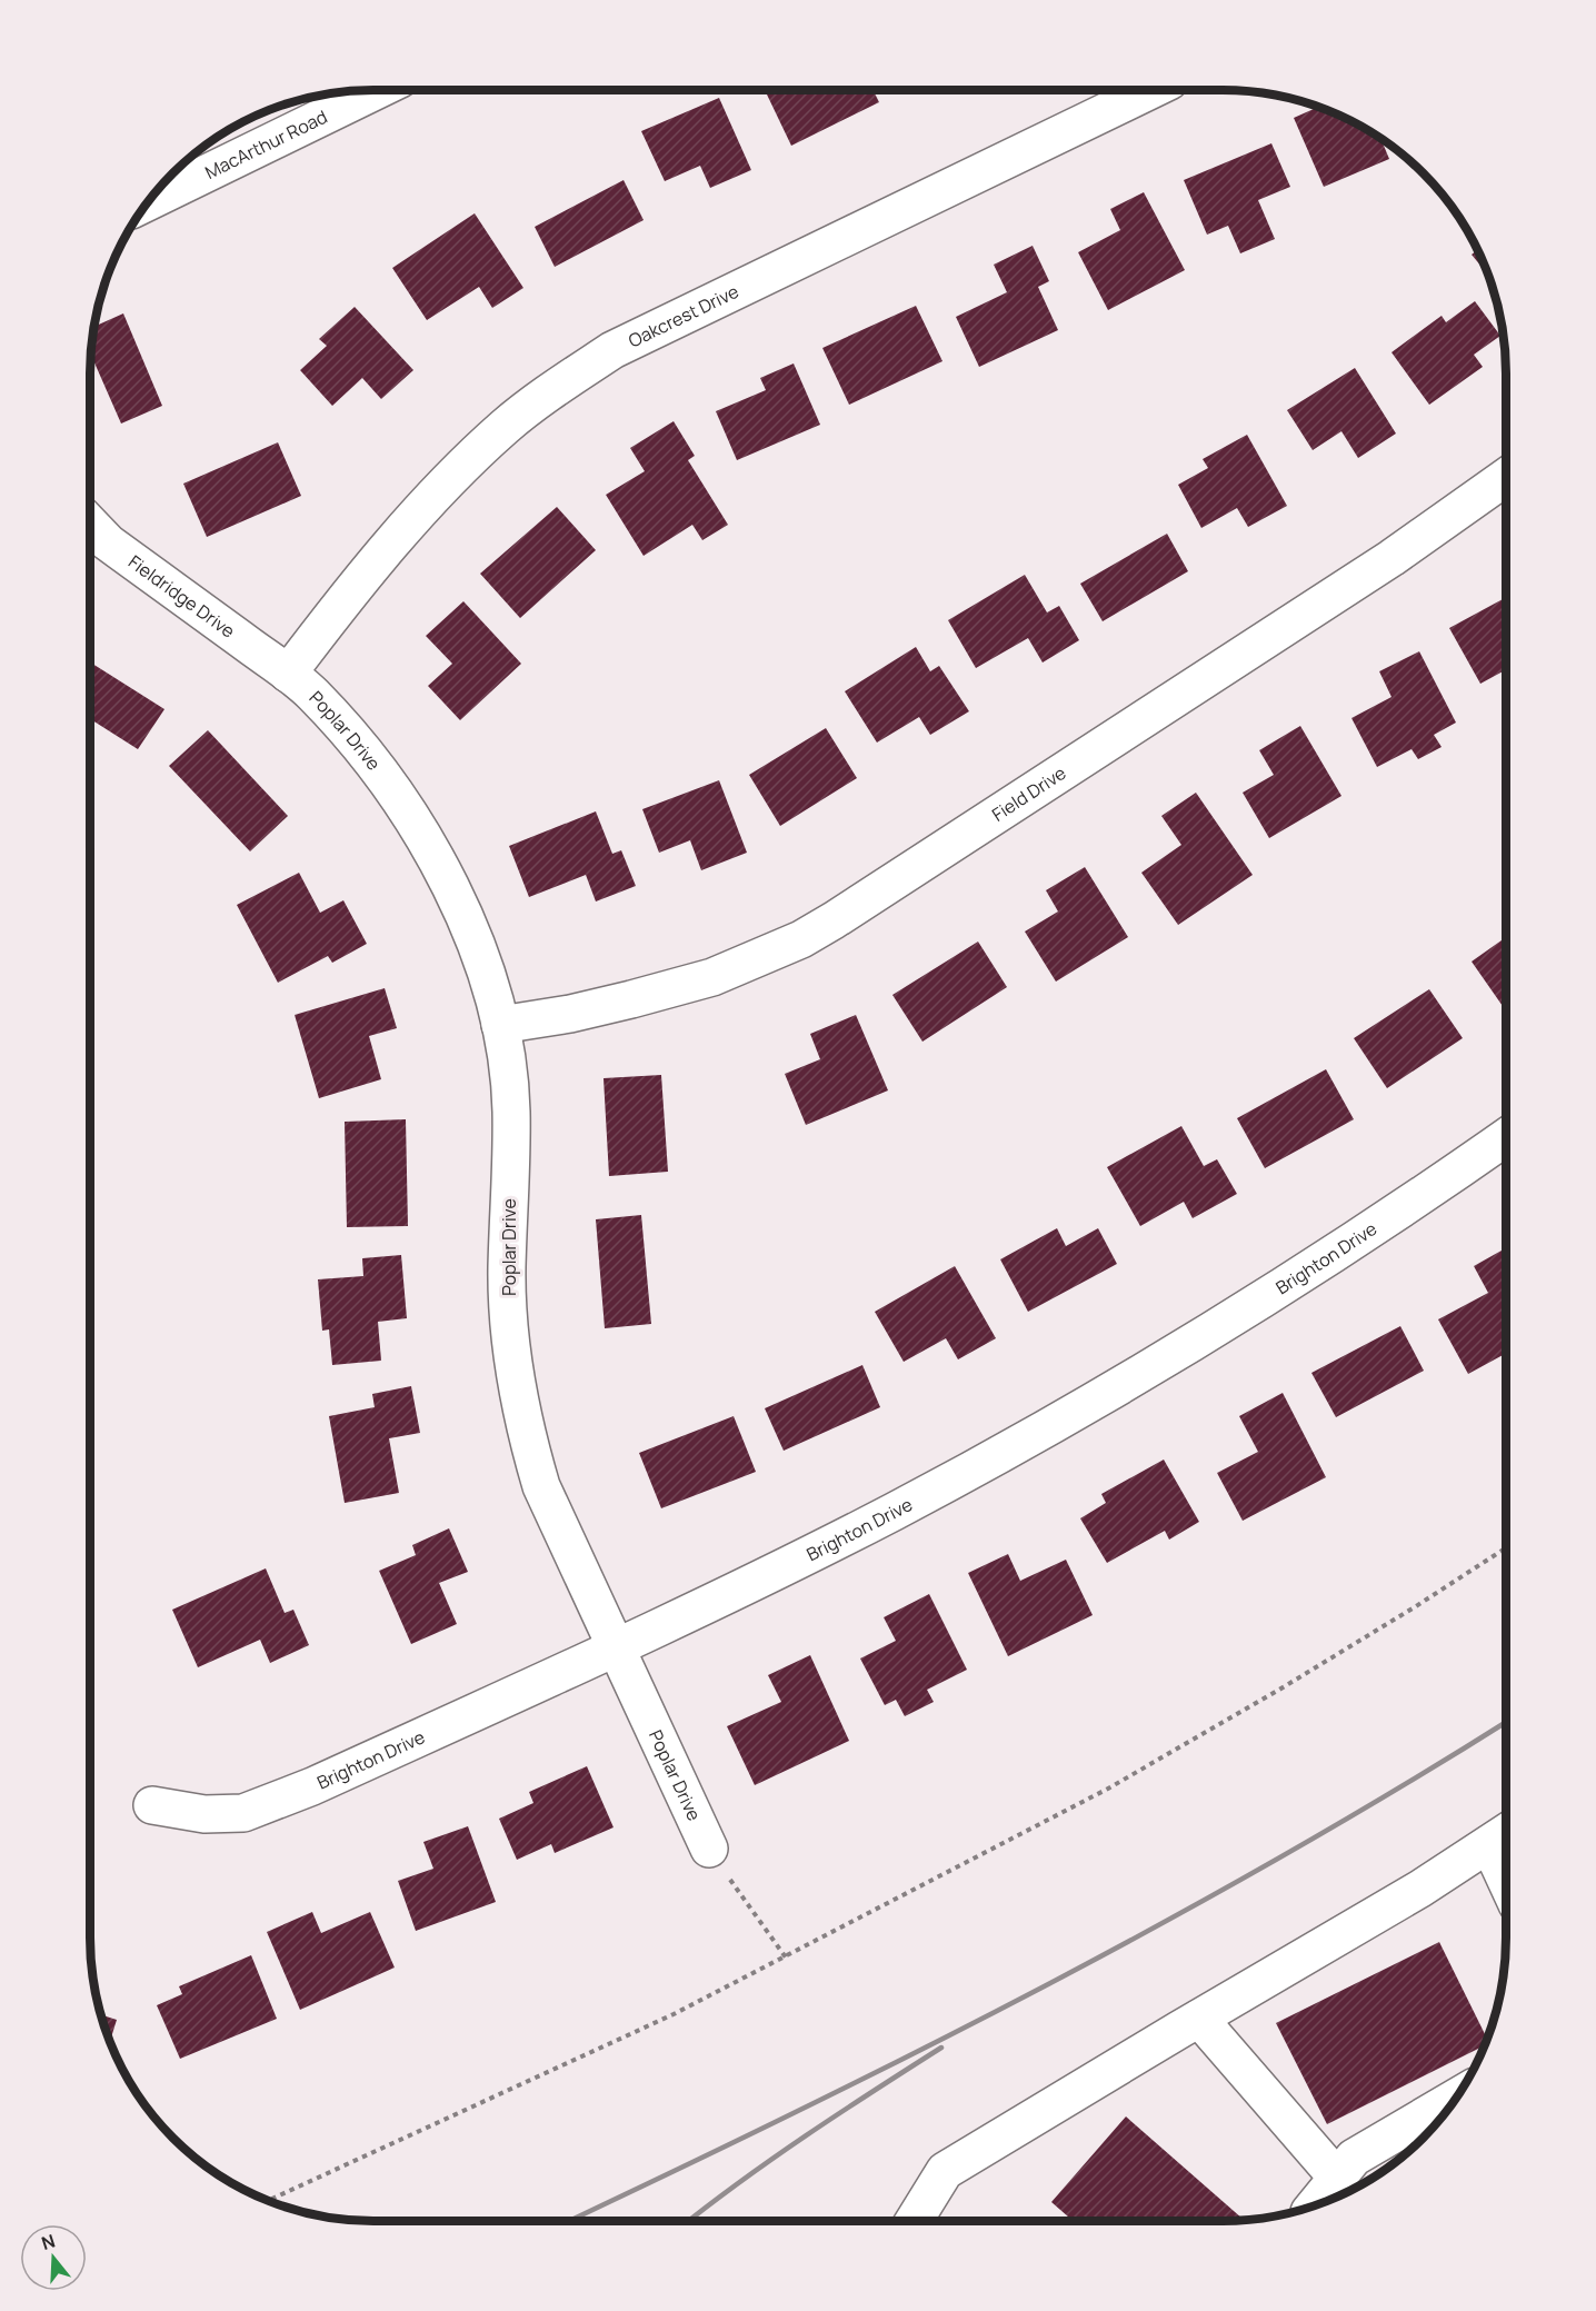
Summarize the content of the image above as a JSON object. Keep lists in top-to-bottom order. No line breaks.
{"streets":{"street":["MacArthur Road","Oakcrest Drive","Fieldridge Drive","Poplar Drive","Field Drive","Brighton Drive"]},"crossings":[["Oakcrest Drive","Fieldridge Drive"],["Oakcrest Drive","Poplar Drive"],["Fieldridge Drive","Poplar Drive"],["Poplar Drive","Field Drive"],["Poplar Drive","Brighton Drive"]],"north":"top"}
